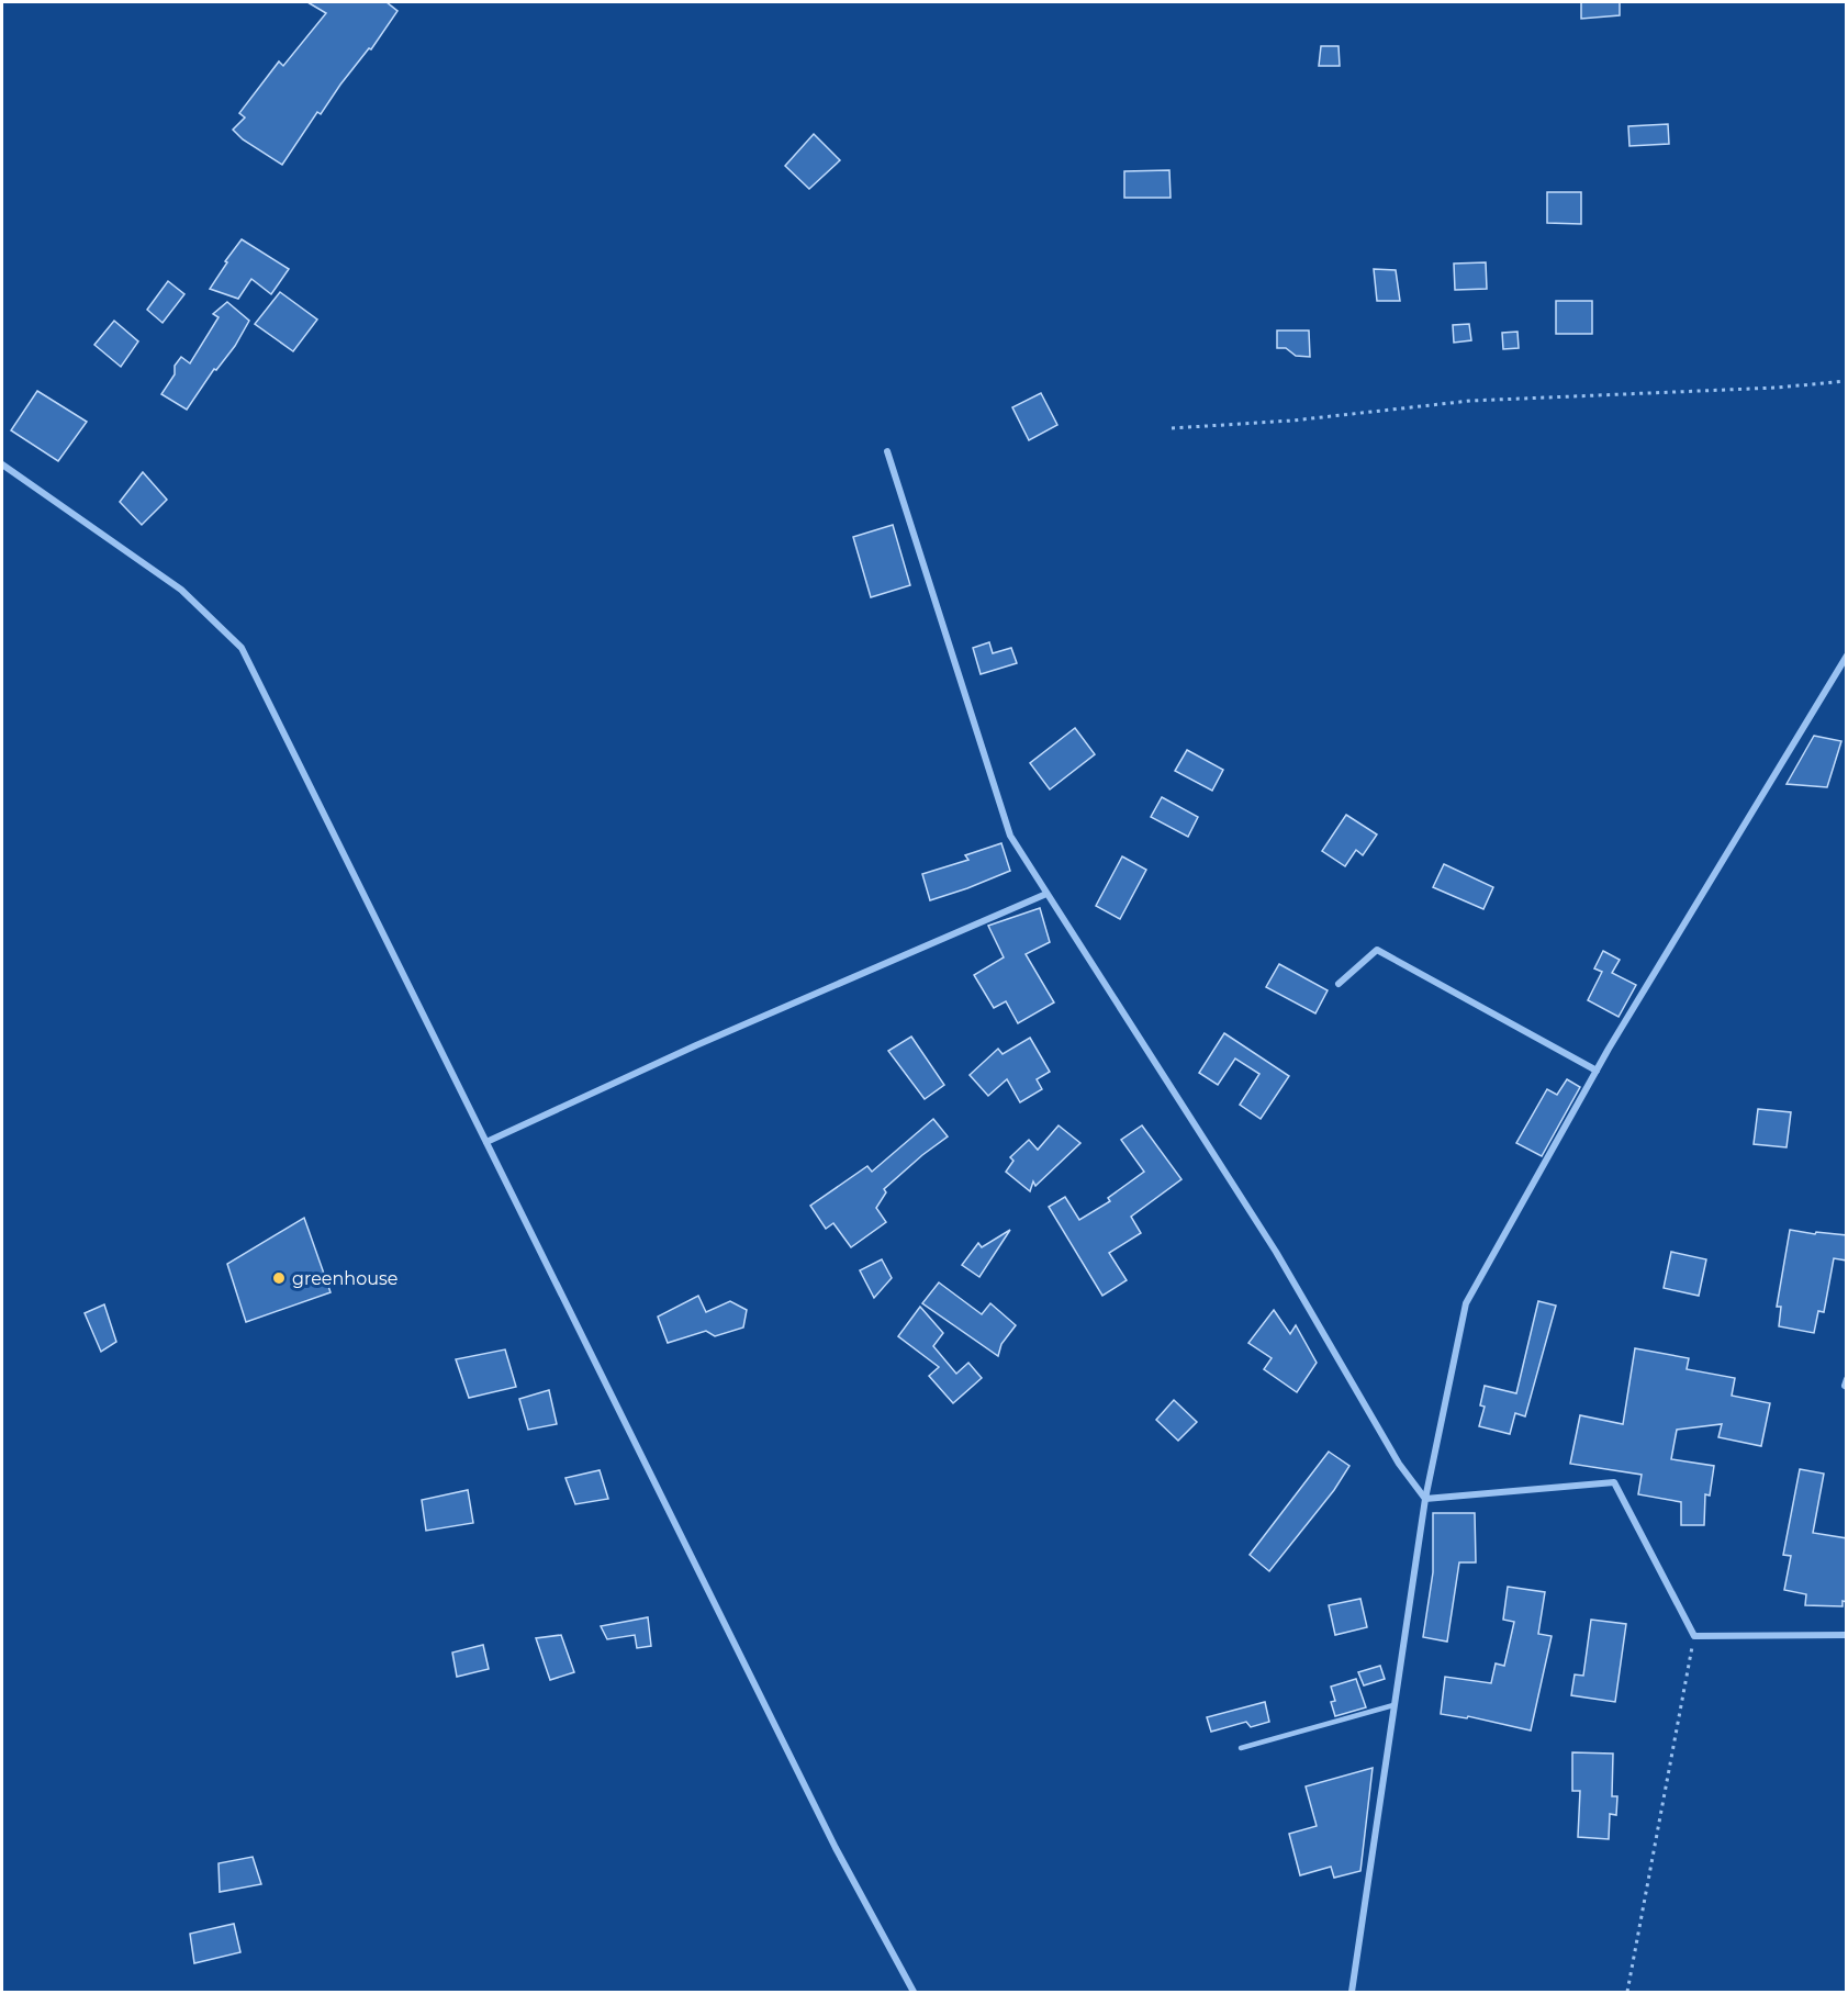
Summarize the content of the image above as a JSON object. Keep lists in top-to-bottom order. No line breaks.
{"places":["greenhouse"]}
